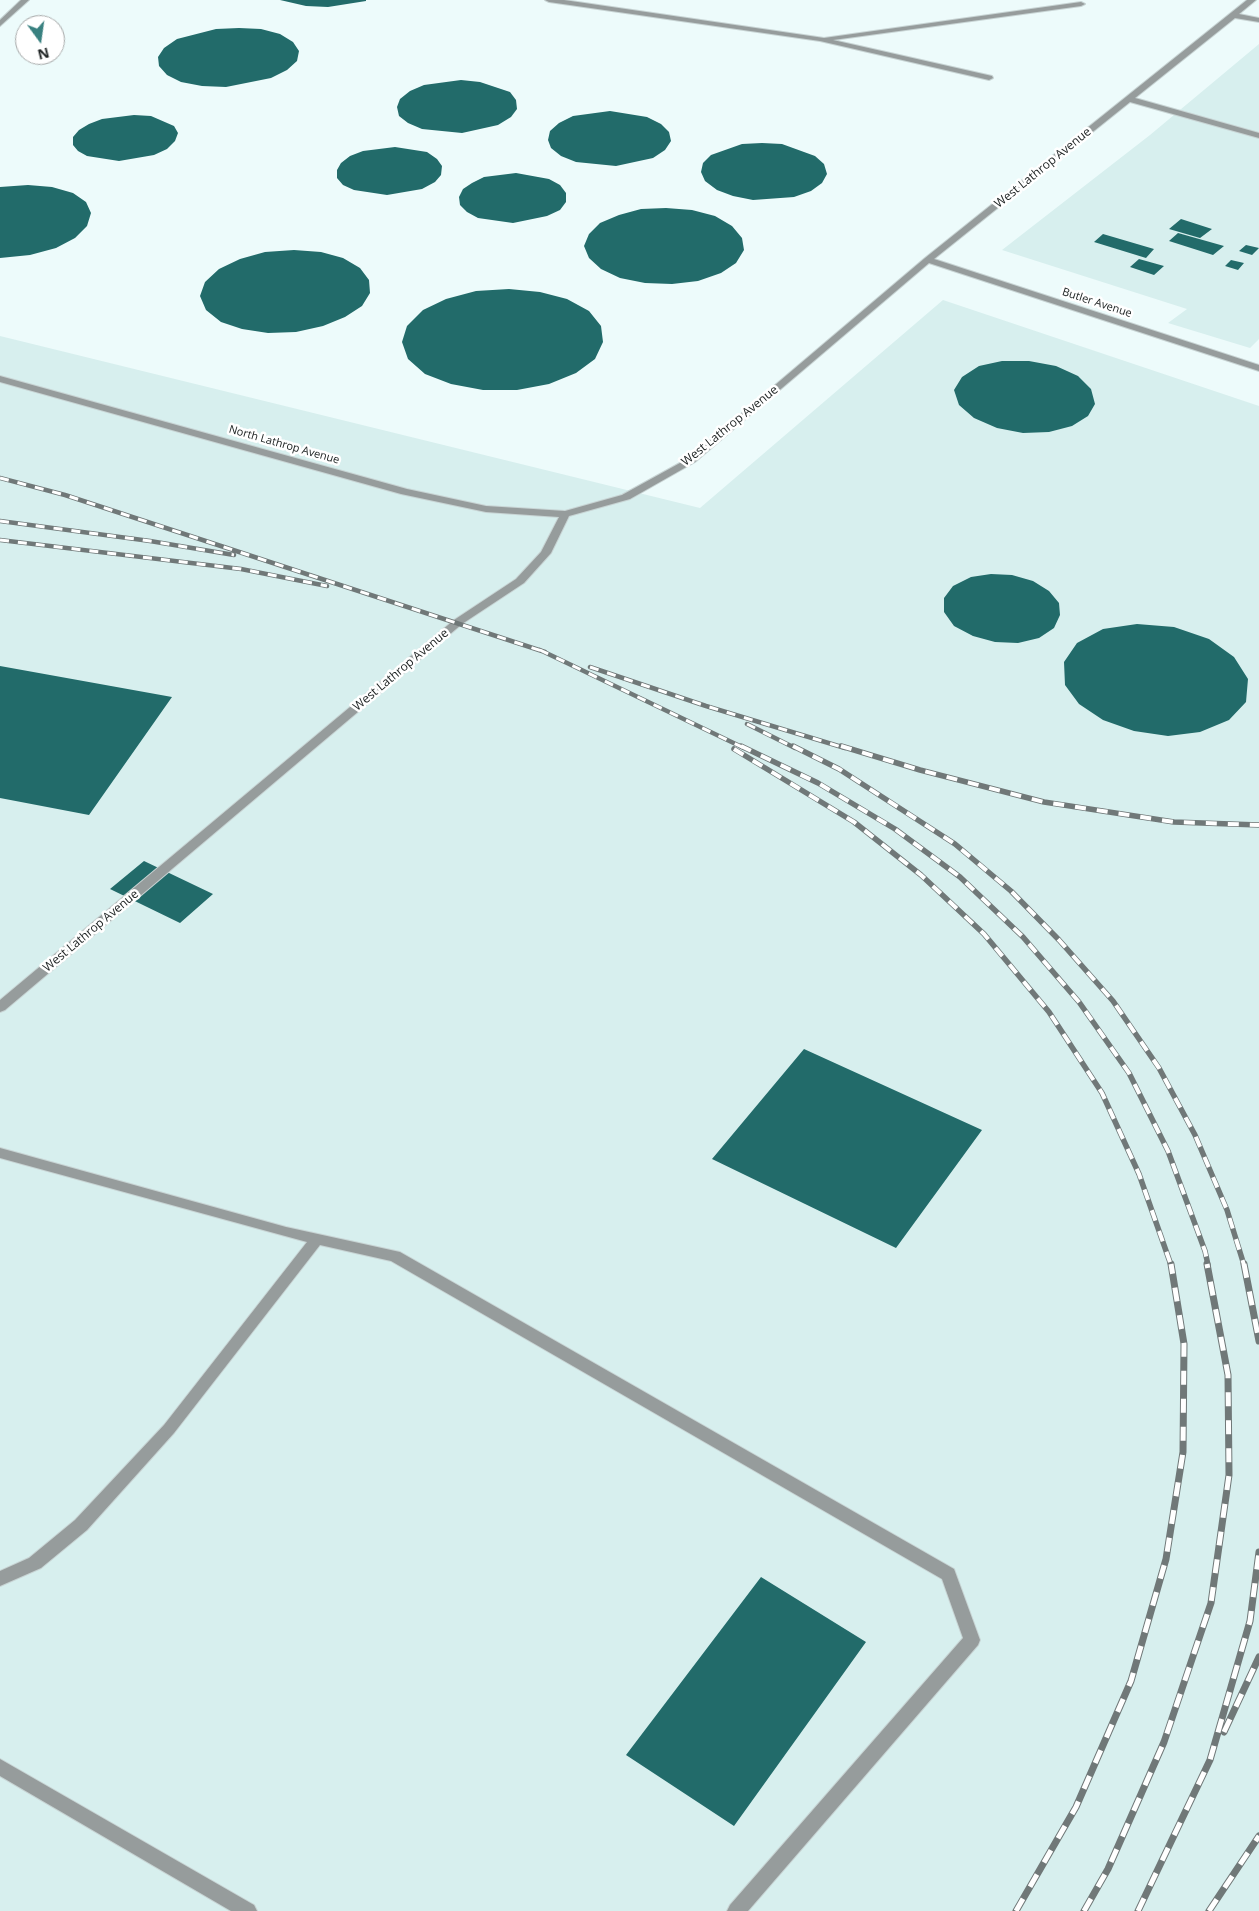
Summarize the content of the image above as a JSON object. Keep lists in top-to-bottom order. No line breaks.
{"streets":{"street":["West Lathrop Avenue","Butler Avenue","North Lathrop Avenue"]},"crossings":[["West Lathrop Avenue","Butler Avenue"],["West Lathrop Avenue","North Lathrop Avenue"]],"north":"bottom"}
